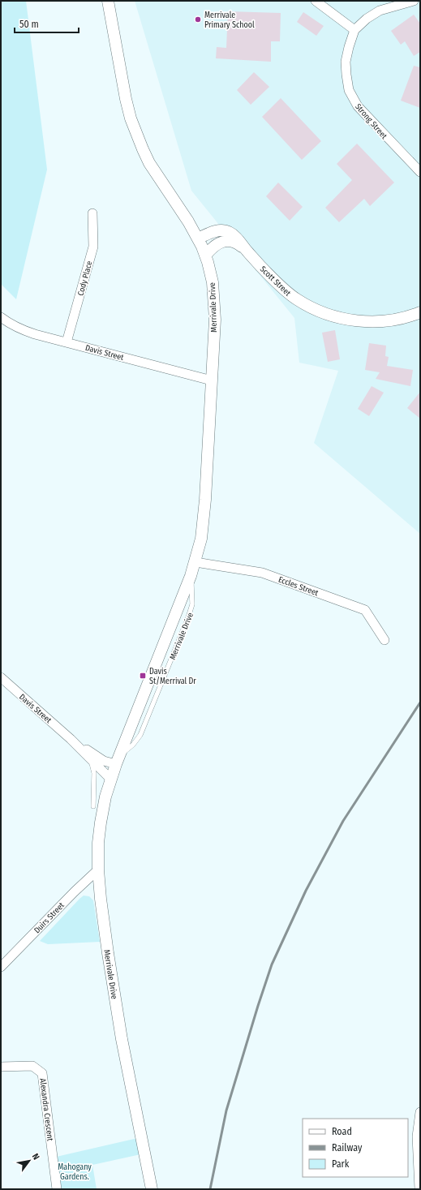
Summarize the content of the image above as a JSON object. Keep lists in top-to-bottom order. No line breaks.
{"streets":{"street":["Strong Street","Cody Place","Scott Street","Merrivale Drive","Davis Street","Eccles Street","Duirs Street","Alexandra Crescent"]},"crossings":[["Cody Place","Davis Street"],["Scott Street","Merrivale Drive"],["Merrivale Drive","Davis Street"],["Merrivale Drive","Eccles Street"],["Merrivale Drive","Duirs Street"]],"parks":["Mahogany Gardens."],"places":{"other":["Merrivale Primary School"],"transit":["Davis St/Merrival Dr"]},"legend":["Road","Railway","Park"],"scale_bar":"50 m","north":"top right"}
